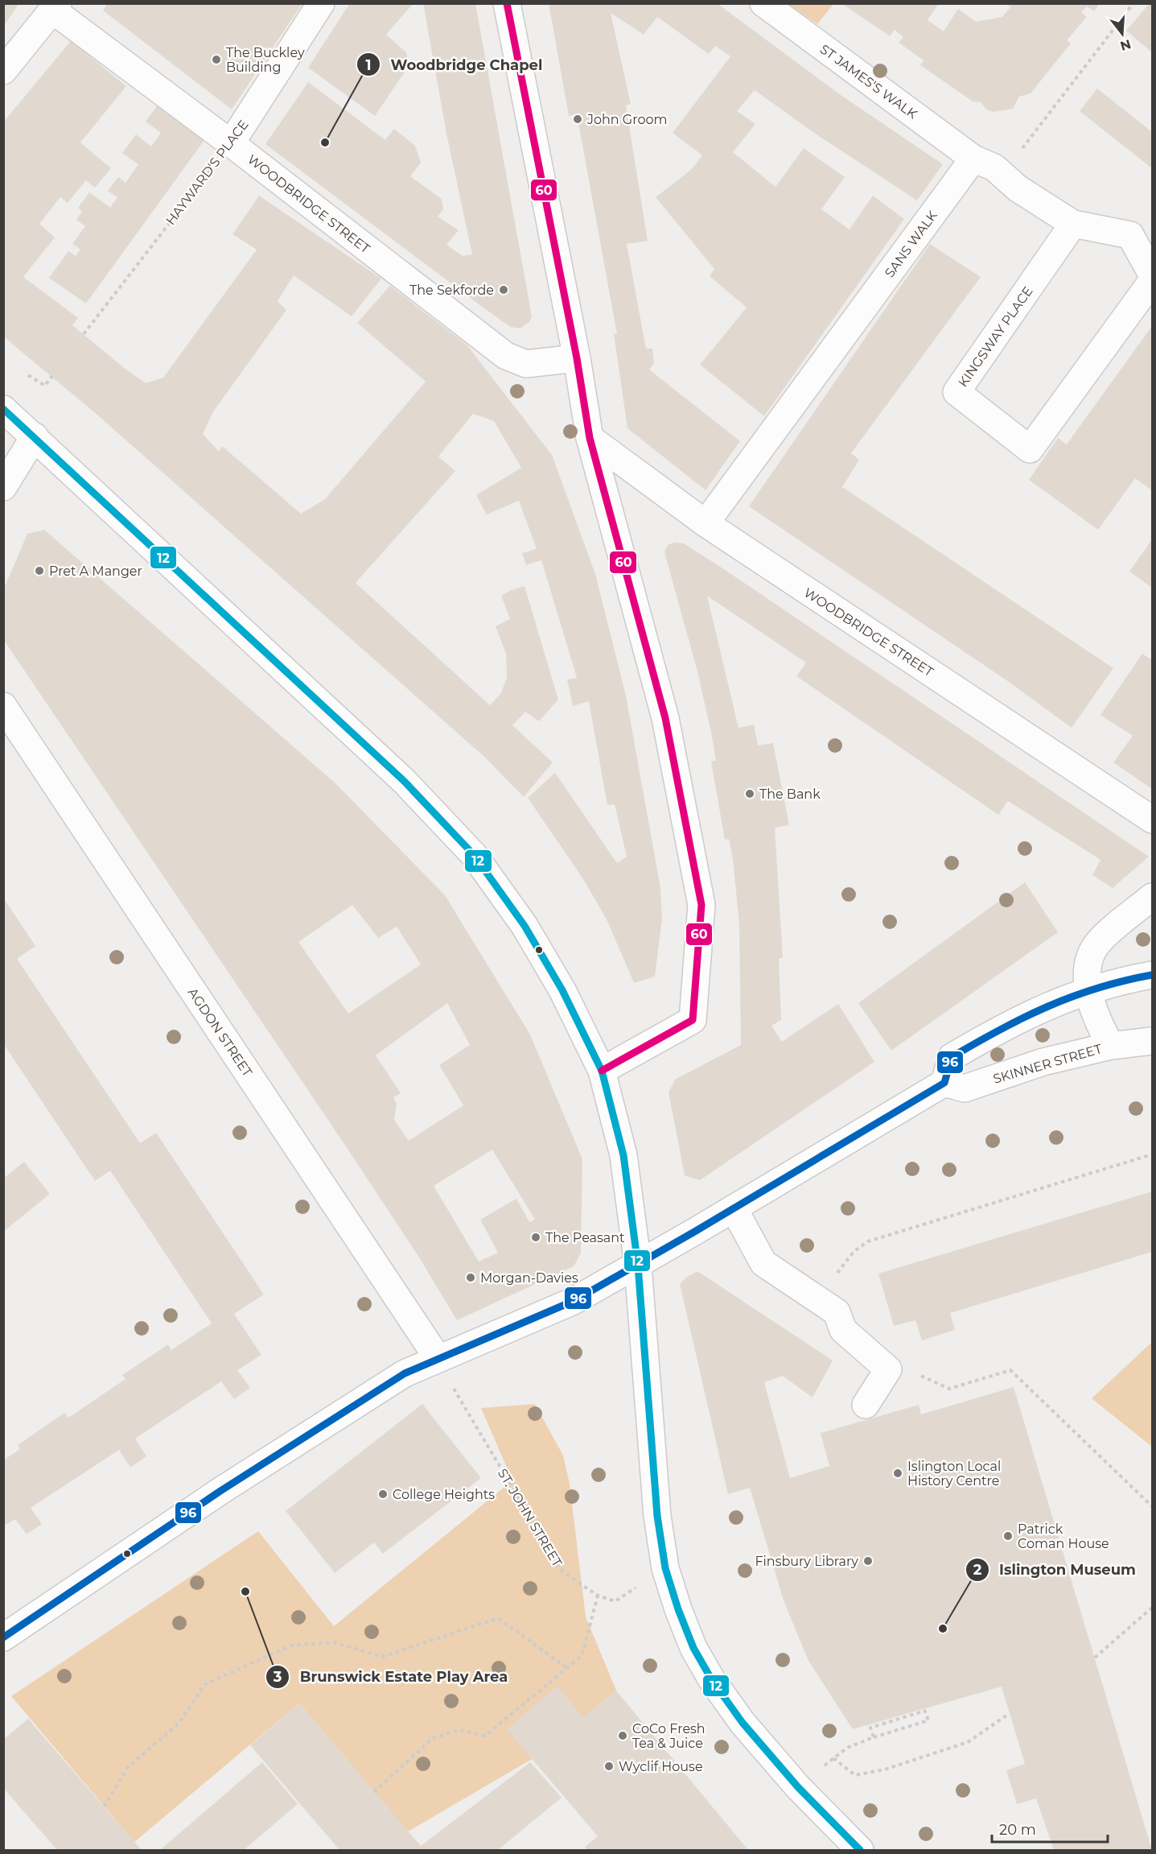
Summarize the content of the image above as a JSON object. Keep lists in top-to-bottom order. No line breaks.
{"streets":{"street":["ST JAMES'S WALK","HAYWARD'S PLACE","WOODBRIDGE STREET","SANS WALK","KINGSWAY PLACE","AGDON STREET","SKINNER STREET"],"path":["ST. JOHN STREET"]},"crossings":[["ST JAMES'S WALK","SANS WALK"],["HAYWARD'S PLACE","WOODBRIDGE STREET"],["WOODBRIDGE STREET","SANS WALK"],["AGDON STREET","ST. JOHN STREET"]],"places":["The Buckley Building","John Groom","Woodbridge Chapel","The Sekforde","Pret A Manger","The Bank","The Peasant","Morgan-Davies","Islington Local History Centre","College Heights","Patrick Coman House","Finsbury Library","Brunswick Estate Play Area","Islington Museum","CoCo Fresh Tea & Juice","Wyclif House"],"lines":["transit line 60","transit line 12","transit line 96"],"scale_bar":"20 m","north":"bottom"}
